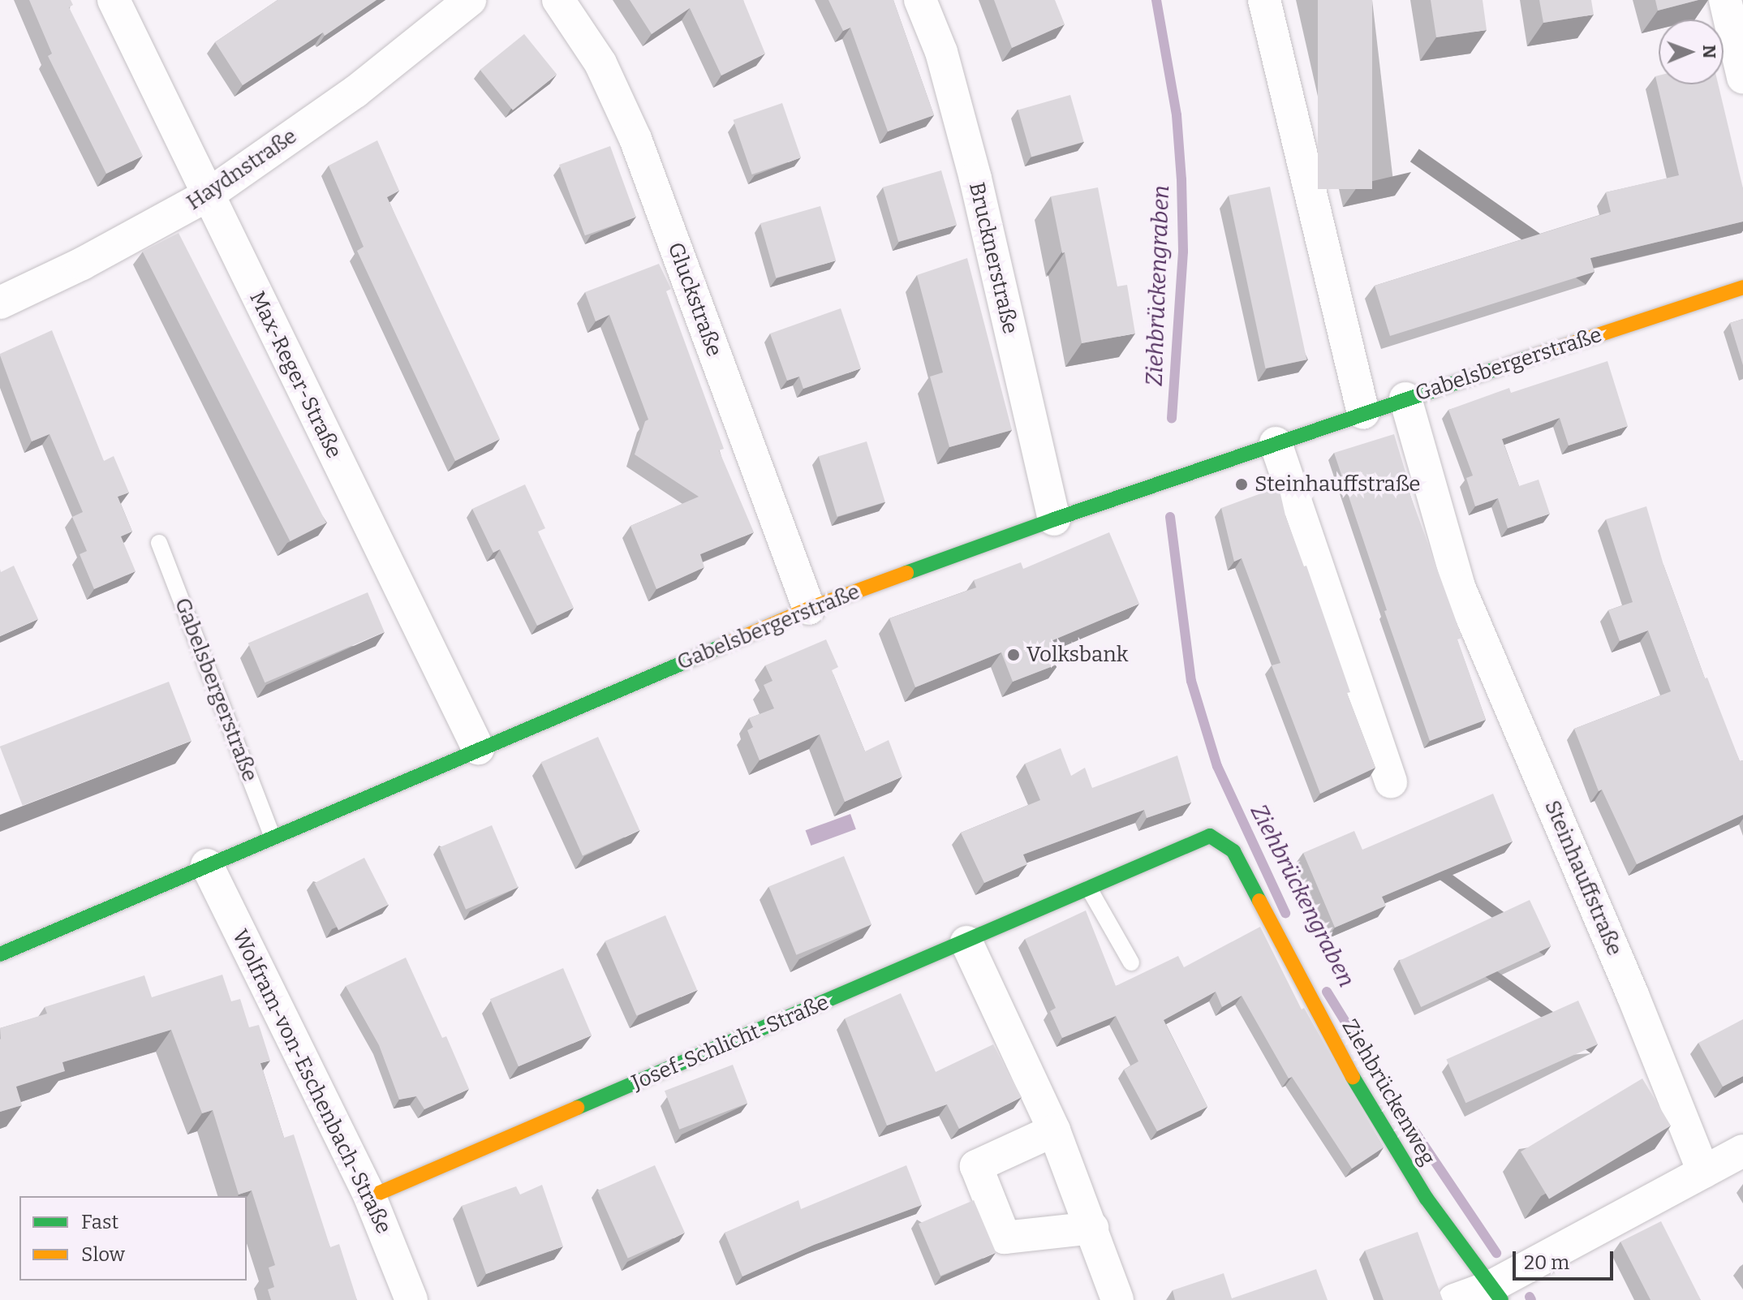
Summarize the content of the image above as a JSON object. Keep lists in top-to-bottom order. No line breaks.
{"streets":{"street":["Haydnstraße","Brucknerstraße","Gluckstraße","Gabelsbergerstraße","Max-Reger-Straße","Steinhauffstraße","Josef-Schlicht-Straße","Wolfram-von-Eschenbach-Straße","Ziehbrückenweg"]},"crossings":[["Haydnstraße","Max-Reger-Straße"],["Brucknerstraße","Gabelsbergerstraße"],["Gluckstraße","Gabelsbergerstraße"],["Gabelsbergerstraße","Max-Reger-Straße"],["Gabelsbergerstraße","Steinhauffstraße"],["Gabelsbergerstraße","Wolfram-von-Eschenbach-Straße"],["Josef-Schlicht-Straße","Wolfram-von-Eschenbach-Straße"],["Josef-Schlicht-Straße","Ziehbrückenweg"]],"water":["Ziehbrückengraben"],"places":["Steinhauffstraße","Volksbank"],"legend":["Fast","Slow"],"scale_bar":"20 m","north":"right"}
